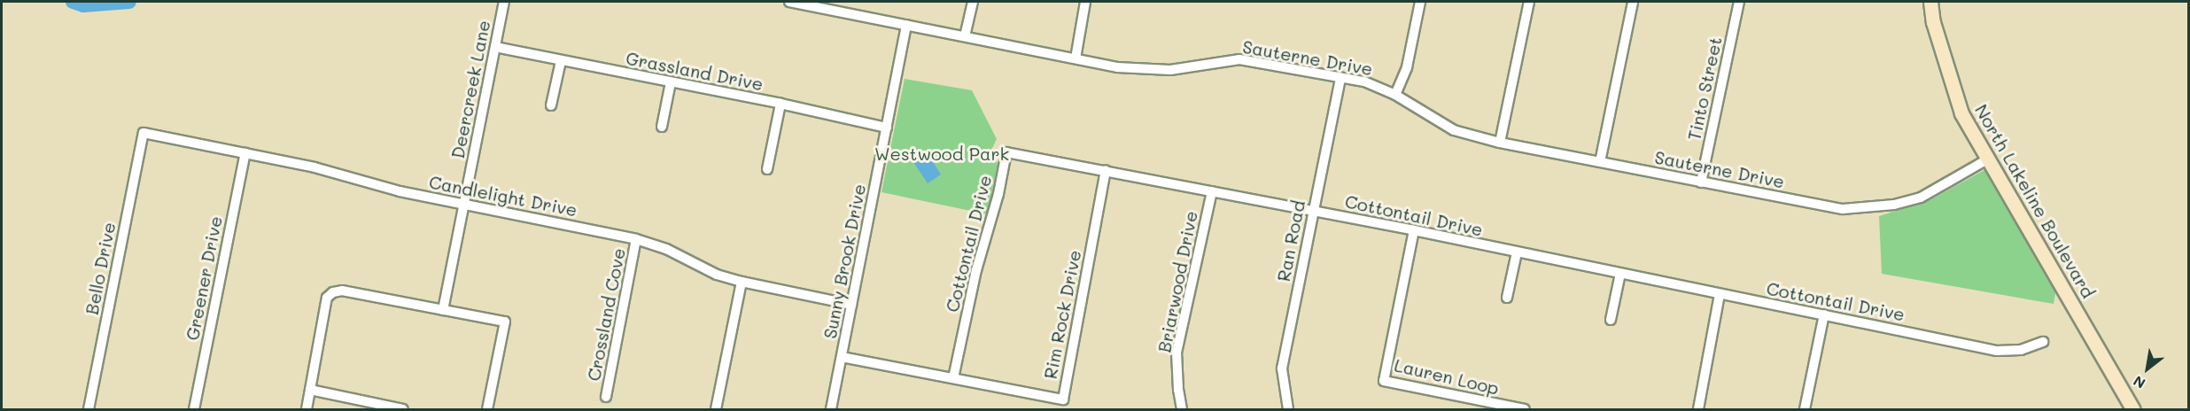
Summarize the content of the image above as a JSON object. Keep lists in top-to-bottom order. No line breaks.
{"streets":{"street":["Sauterne Drive","Grassland Drive","Tinto Street","Deercreek Lane","Candlelight Drive","North Lakeline Boulevard","Cottontail Drive","Ran Road","Sunny Brook Drive","Bello Drive","Greener Drive","Briarwood Drive","Crossland Cove","Rim Rock Drive","Lauren Loop"]},"crossings":[["Sauterne Drive","Tinto Street"],["Sauterne Drive","North Lakeline Boulevard"],["Sauterne Drive","Ran Road"],["Sauterne Drive","Sunny Brook Drive"],["Grassland Drive","Deercreek Lane"],["Grassland Drive","Sunny Brook Drive"],["Deercreek Lane","Candlelight Drive"],["Candlelight Drive","Sunny Brook Drive"],["Candlelight Drive","Bello Drive"],["Candlelight Drive","Greener Drive"],["Candlelight Drive","Crossland Cove"],["Cottontail Drive","Ran Road"],["Cottontail Drive","Briarwood Drive"],["Cottontail Drive","Rim Rock Drive"],["Cottontail Drive","Lauren Loop"],["Sunny Brook Drive","Rim Rock Drive"]],"parks":["Westwood Park"],"north":"bottom left"}
